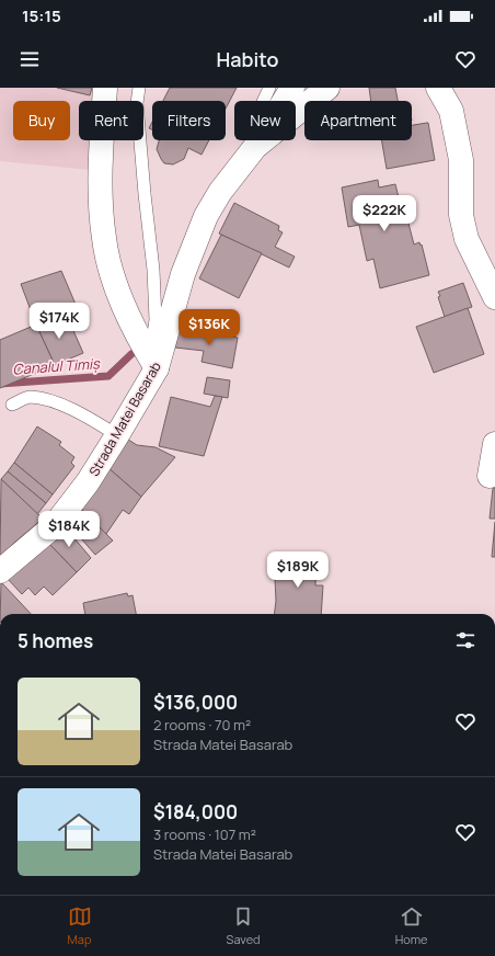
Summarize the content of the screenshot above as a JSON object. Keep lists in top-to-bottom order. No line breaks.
{"streets":{"street":["Strada Matei Basarab"]},"water":["Canalul Timiș"],"page":{"status":"15:15","header":"Habito","chip":["Buy","Rent","Filters","New","Apartment"],"price":["$222K","$174K","$136K","$184K","$189K"],"heading":"5 homes","list":[{"name":"$136,000","note":"2 rooms · 70 m² · Strada Matei Basarab"},{"name":"$184,000","note":"3 rooms · 107 m² · Strada Matei Basarab"}],"tabs":["Map","Saved","Home"]}}
